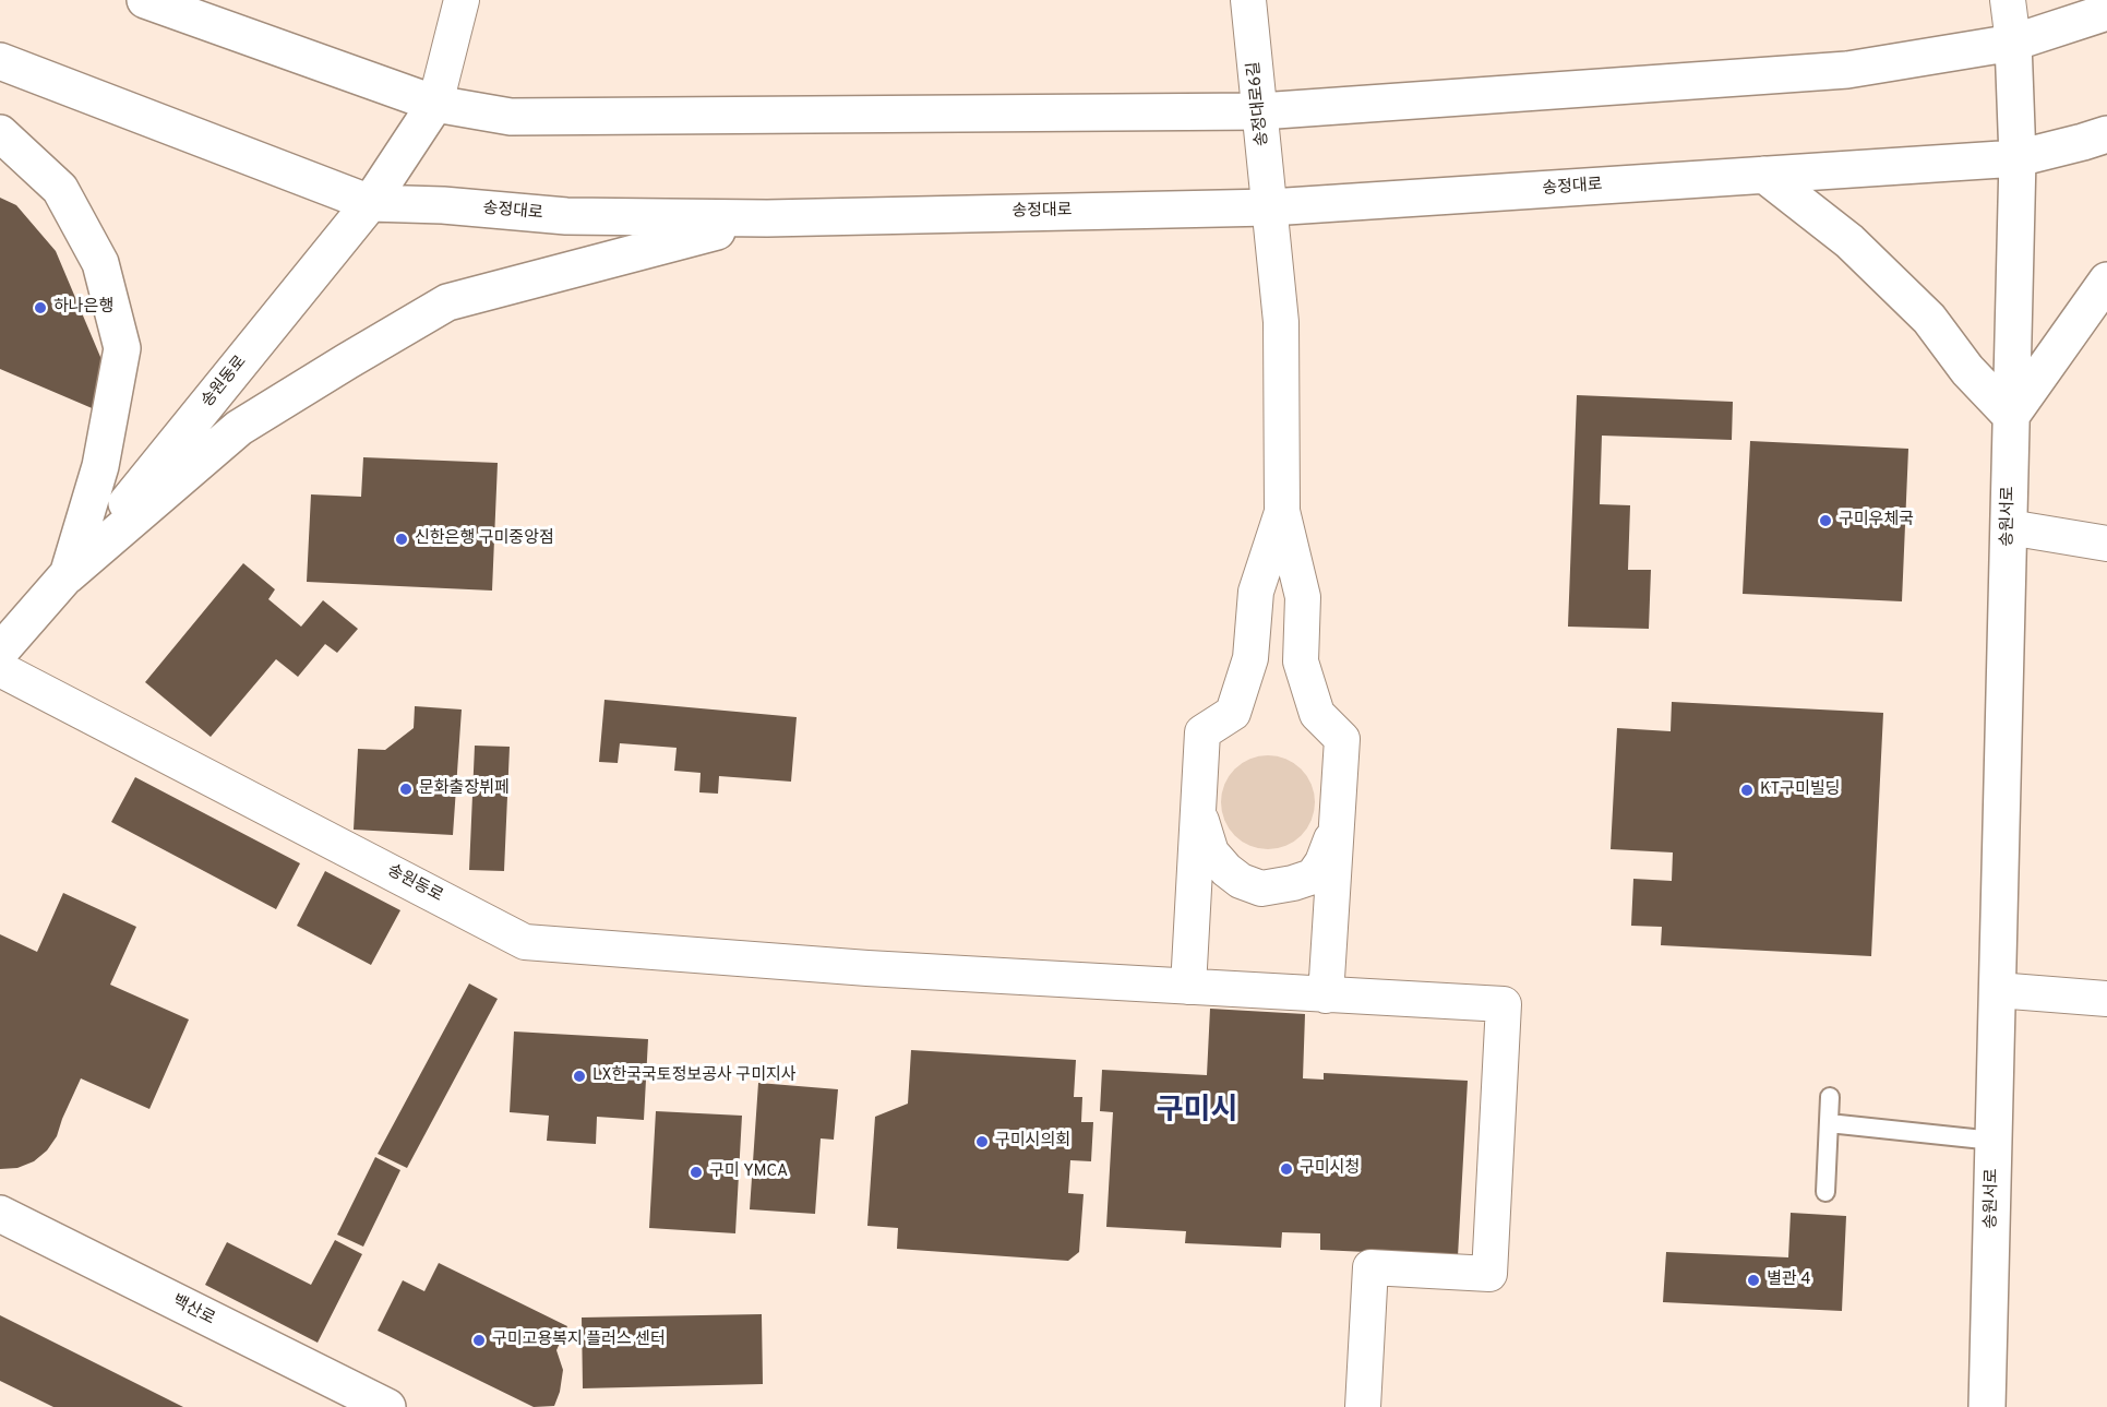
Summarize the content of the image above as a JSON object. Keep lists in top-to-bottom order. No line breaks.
{"streets":{"street":["송정대로6길","송정대로","송원동로","송원서로","백산로"]},"crossings":[["송정대로6길","송정대로"],["송정대로","송원동로"],["송정대로","송원서로"]],"districts":["구미시"],"places":["하나은행","구미우체국","신한은행 구미중앙점","문화출장뷔페","KT구미빌딩","LX한국국토정보공사 구미지사","구미시의회","구미시청","구미 YMCA","별관 4","구미고용복지 플러스 센터"]}
